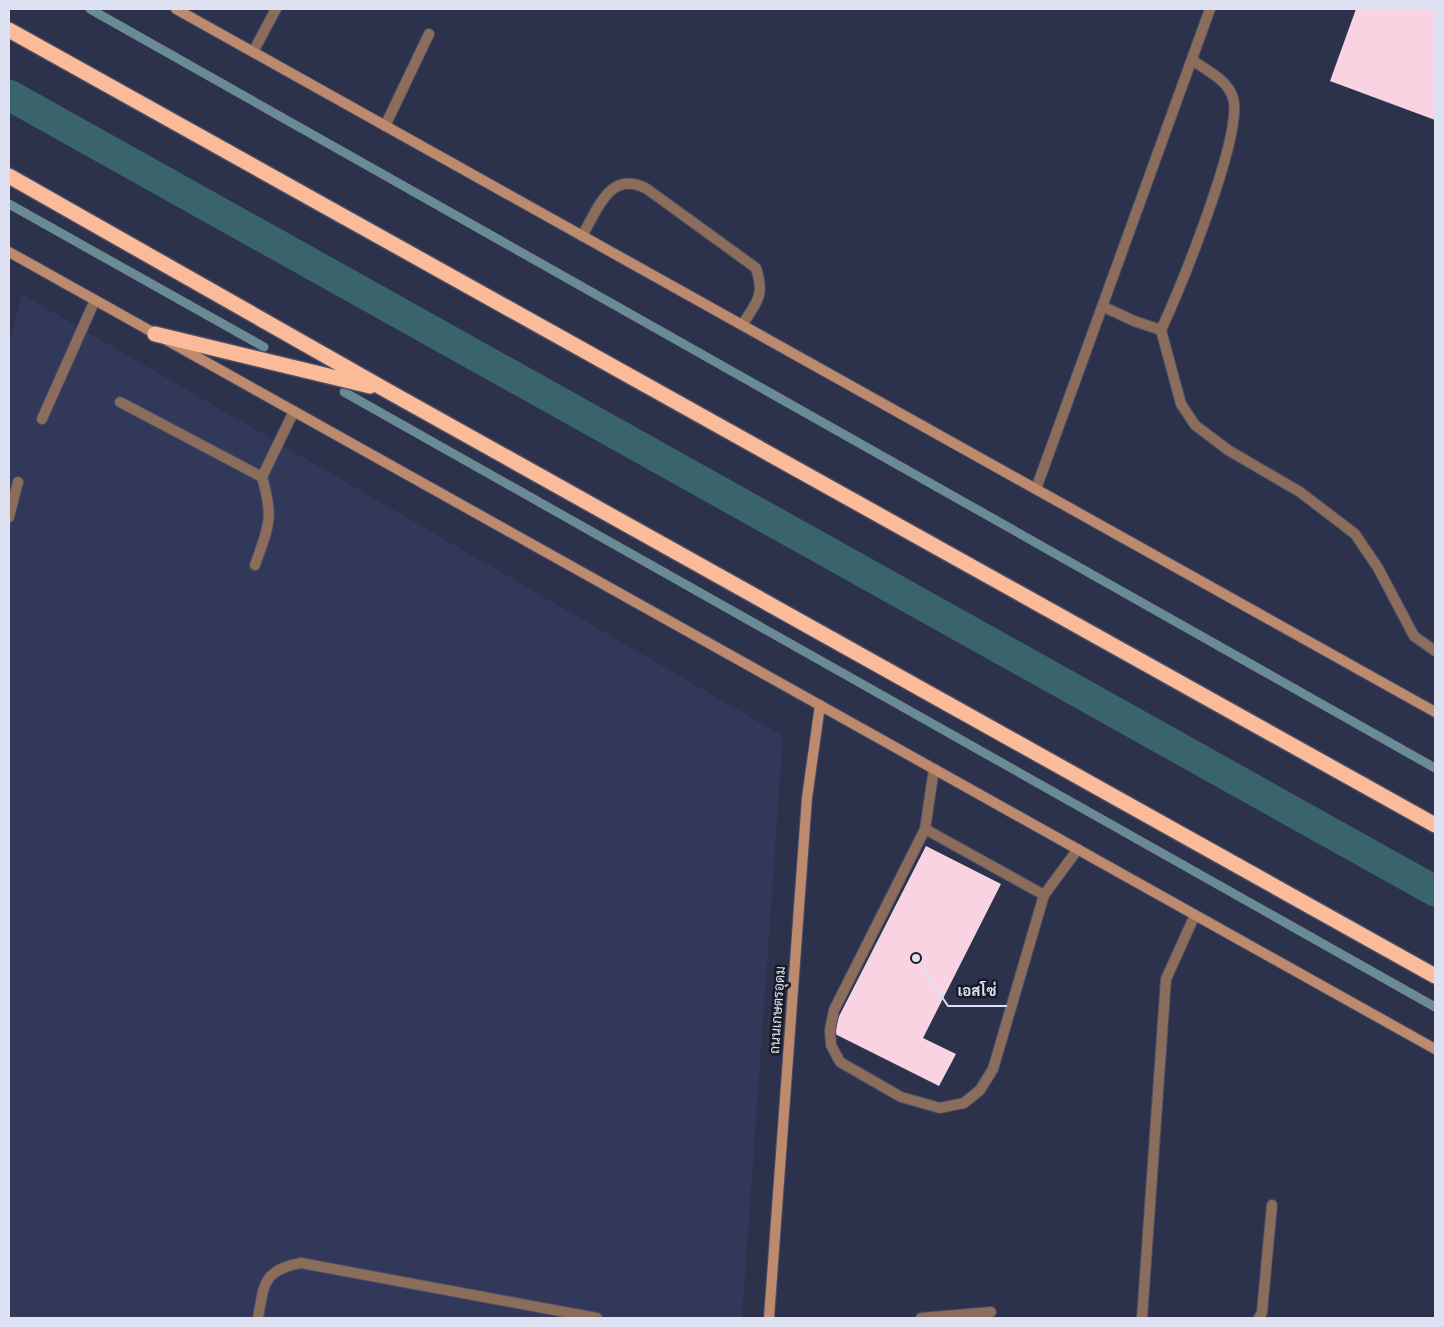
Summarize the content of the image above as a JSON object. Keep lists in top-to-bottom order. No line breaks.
{"streets":{"main road":["ถนนเกษตรอุดม"]},"places":["เอสโซ่"]}
